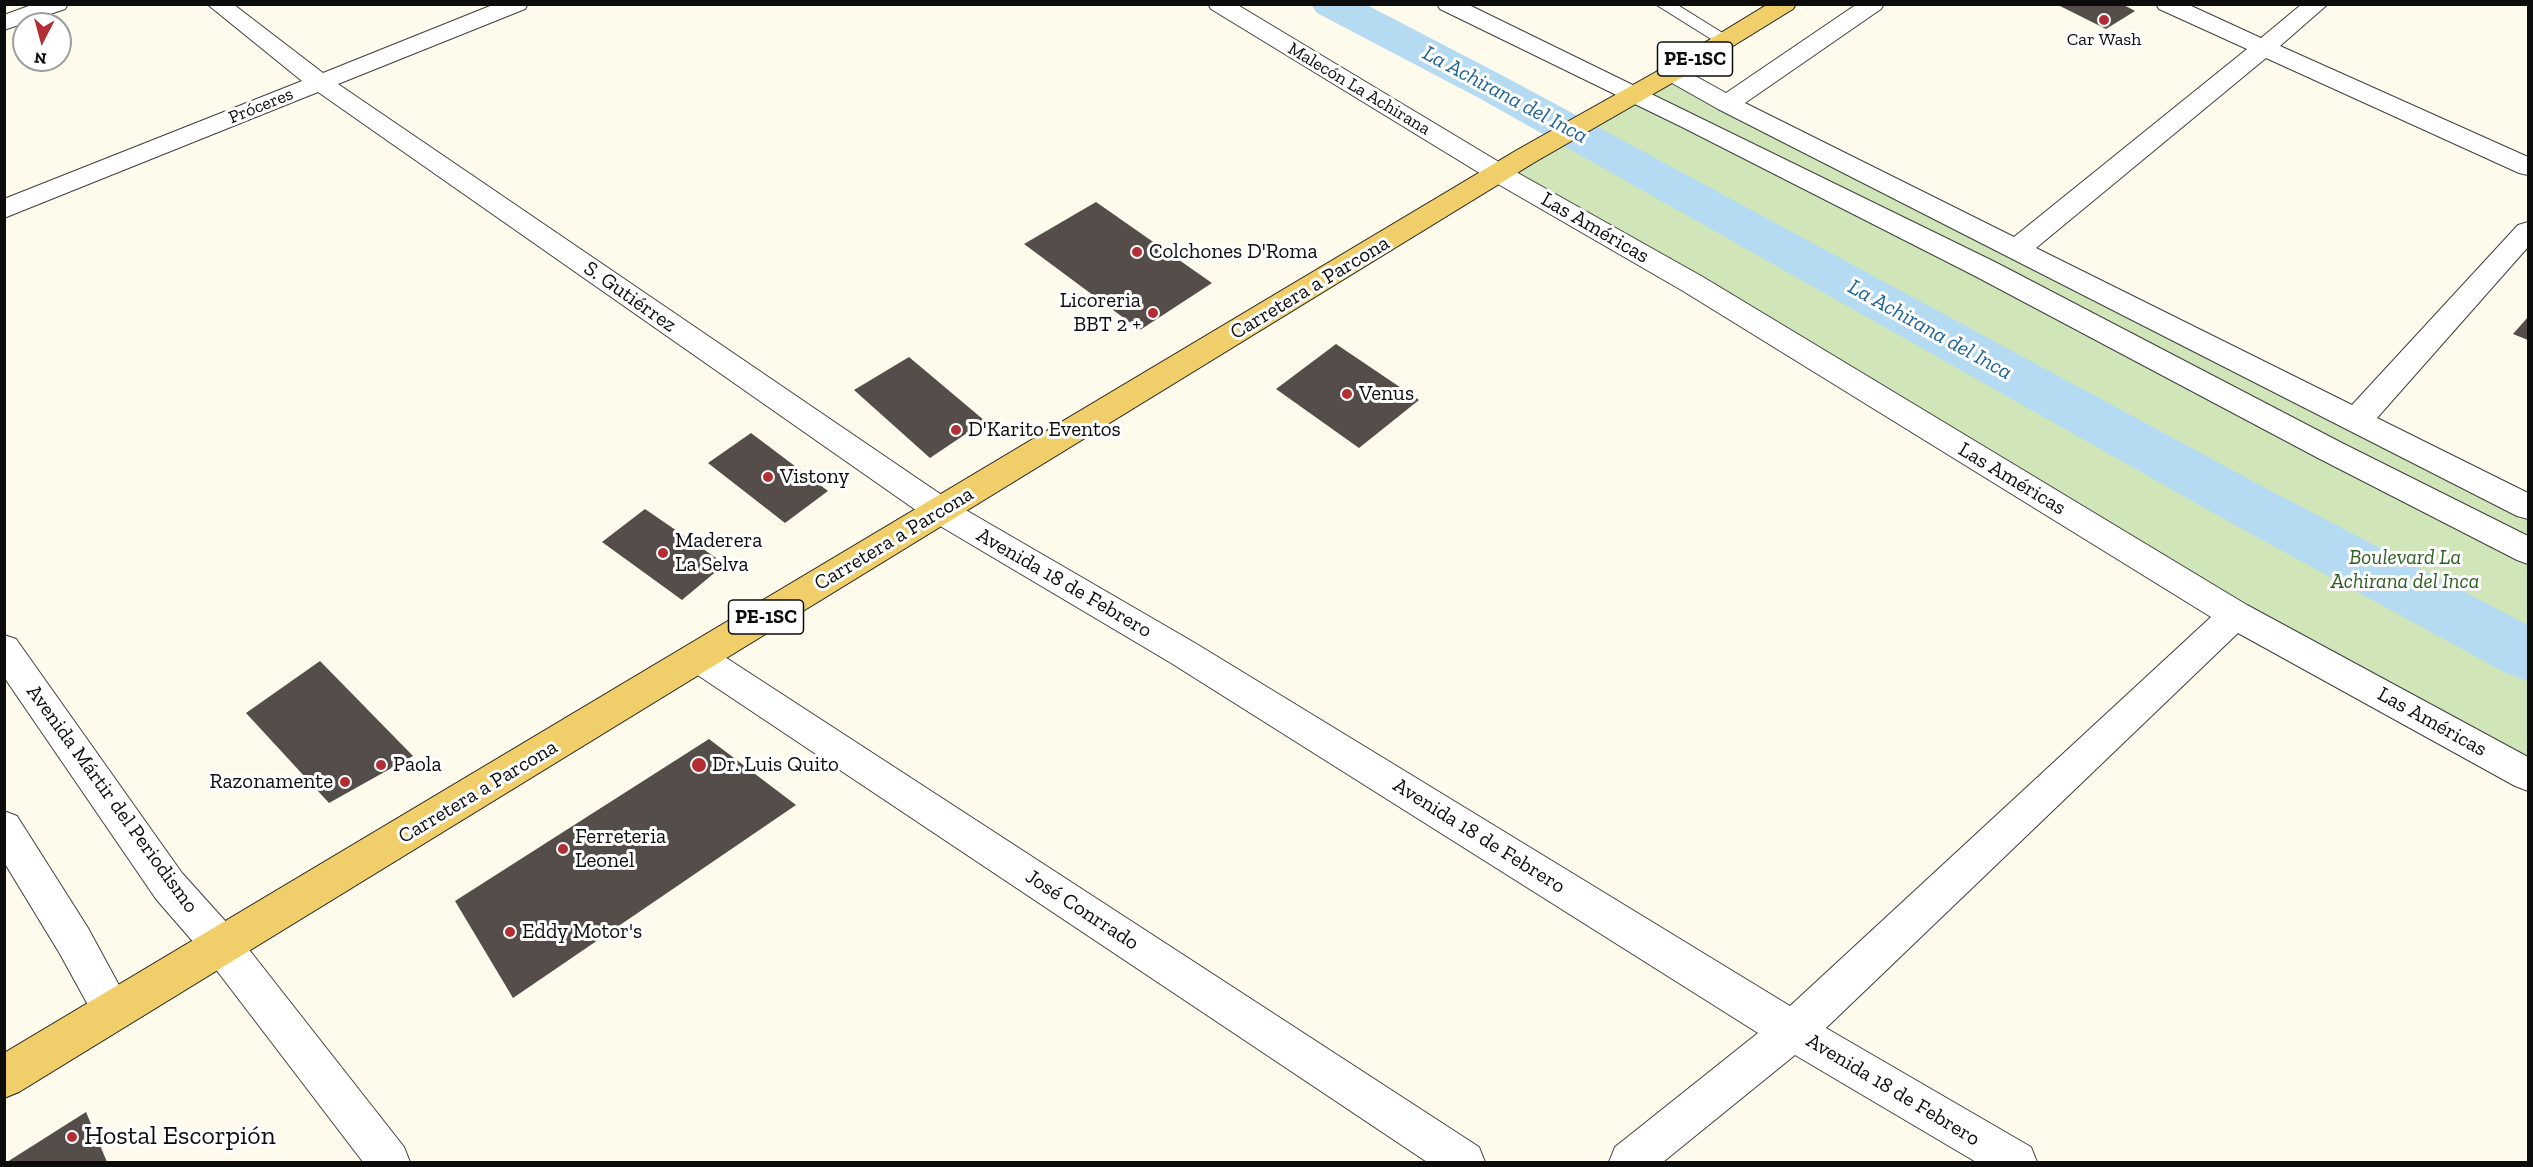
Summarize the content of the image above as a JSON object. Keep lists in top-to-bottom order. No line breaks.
{"streets":{"main road":["PE-1SC","Carretera a Parcona"],"street":["Malecón La Achirana","Próceres","Las Américas","S. Gutiérrez","Avenida 18 de Febrero","Avenida Mártir del Periodismo","José Conrrado"]},"crossings":[["Malecón La Achirana","Las Américas"],["Malecón La Achirana","Carretera a Parcona"],["Próceres","S. Gutiérrez"],["Las Américas","Carretera a Parcona"],["Carretera a Parcona","S. Gutiérrez"],["Carretera a Parcona","Avenida 18 de Febrero"],["Carretera a Parcona","Avenida Mártir del Periodismo"],["Carretera a Parcona","José Conrrado"],["S. Gutiérrez","Avenida 18 de Febrero"]],"water":["La Achirana del Inca"],"parks":["Boulevard La Achirana del Inca"],"places":["Car Wash","Colchones D'Roma","Licoreria BBT 2 +","Venus","D'Karito Eventos","Vistony","Maderera La Selva","Paola","Dr. Luis Quito","Razonamente","Ferreteria Leonel","Eddy Motor's","Hostal Escorpión"],"north":"bottom"}
